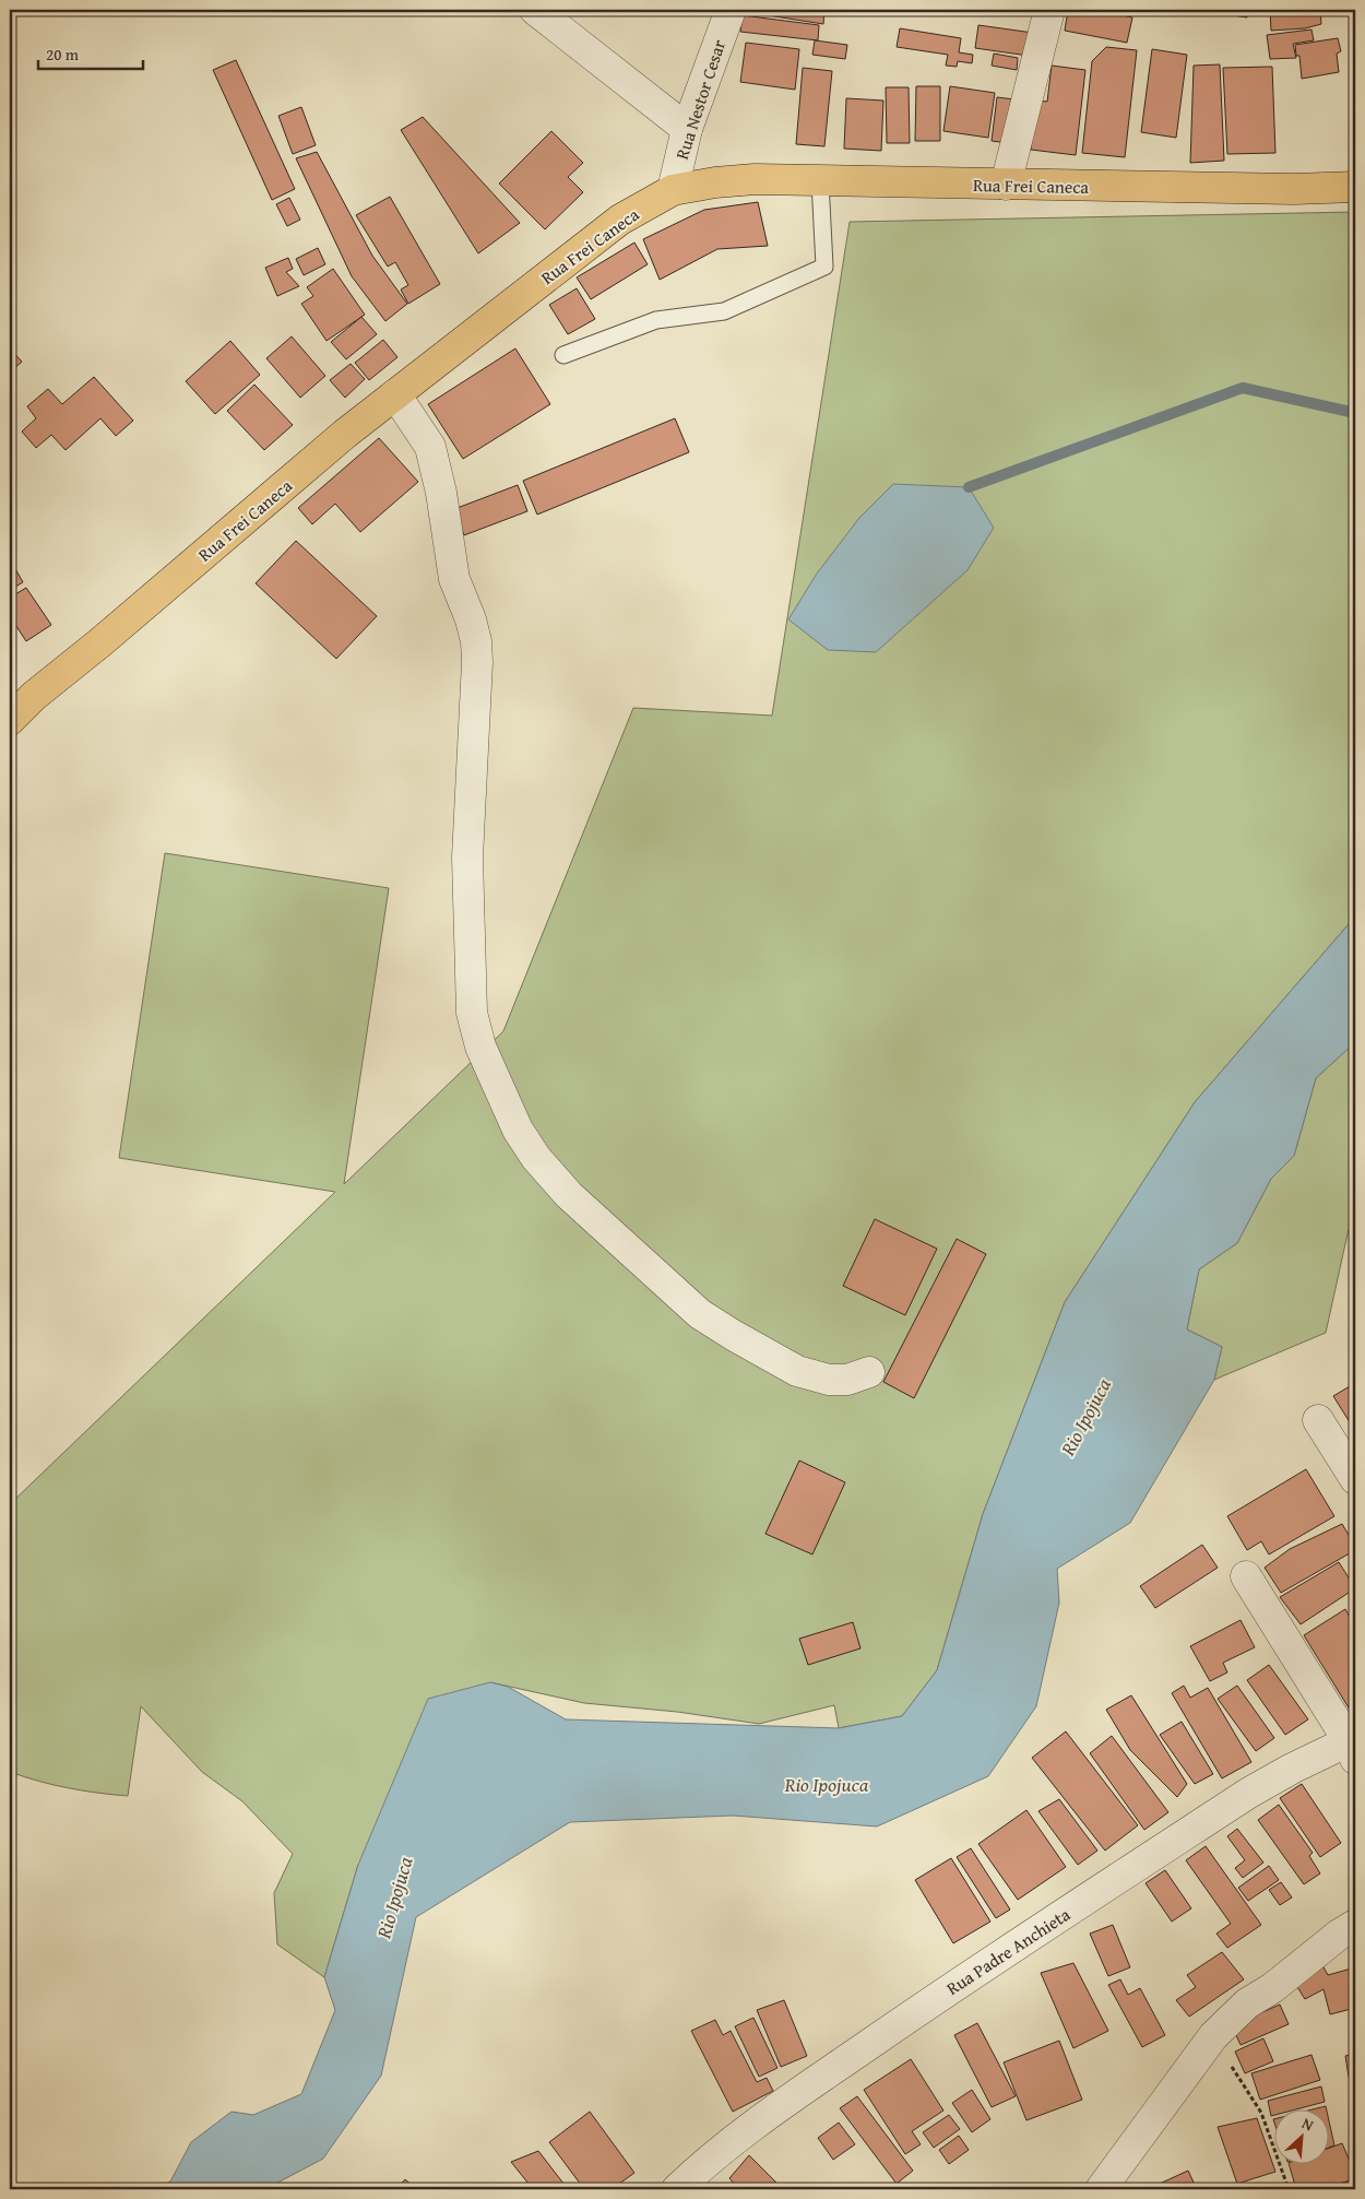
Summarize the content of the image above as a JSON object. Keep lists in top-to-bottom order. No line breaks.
{"streets":{"main road":["Rua Frei Caneca"],"street":["Rua Nestor Cesar","Rua Padre Anchieta"]},"crossings":[["Rua Nestor Cesar","Rua Frei Caneca"]],"water":["Rio Ipojuca"],"scale_bar":"20 m","north":"top right"}
